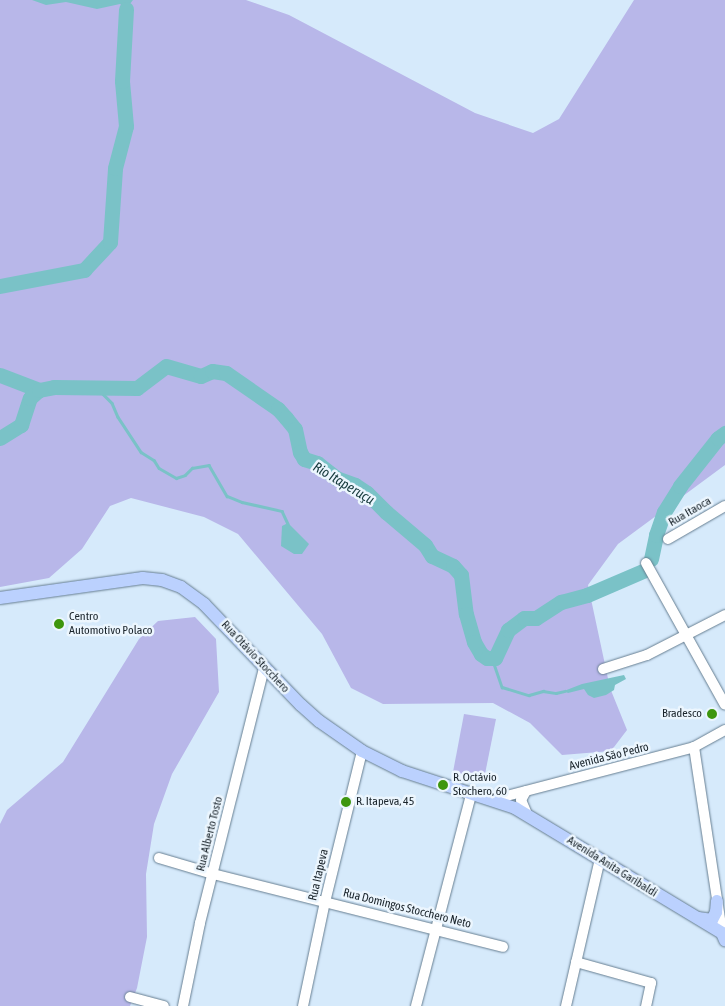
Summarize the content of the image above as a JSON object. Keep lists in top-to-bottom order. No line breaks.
{"streets":{"main road":["Rua Otávio Stocchero","Avenida Anita Garibaldi"],"street":["Rua Itaoca","Avenida São Pedro","Rua Alberto Tosto","Rua Itapeva","Rua Domingos Stocchero Neto"]},"crossings":[["Rua Otávio Stocchero","Avenida São Pedro"],["Rua Otávio Stocchero","Rua Alberto Tosto"],["Rua Otávio Stocchero","Avenida Anita Garibaldi"],["Rua Otávio Stocchero","Rua Itapeva"],["Avenida São Pedro","Avenida Anita Garibaldi"],["Rua Alberto Tosto","Rua Domingos Stocchero Neto"],["Rua Itapeva","Rua Domingos Stocchero Neto"]],"water":["Rio Itaperuçu"],"places":["Centro Automotivo Polaco","Bradesco","R. Octávio Stochero, 60","R. Itapeva, 45"]}
